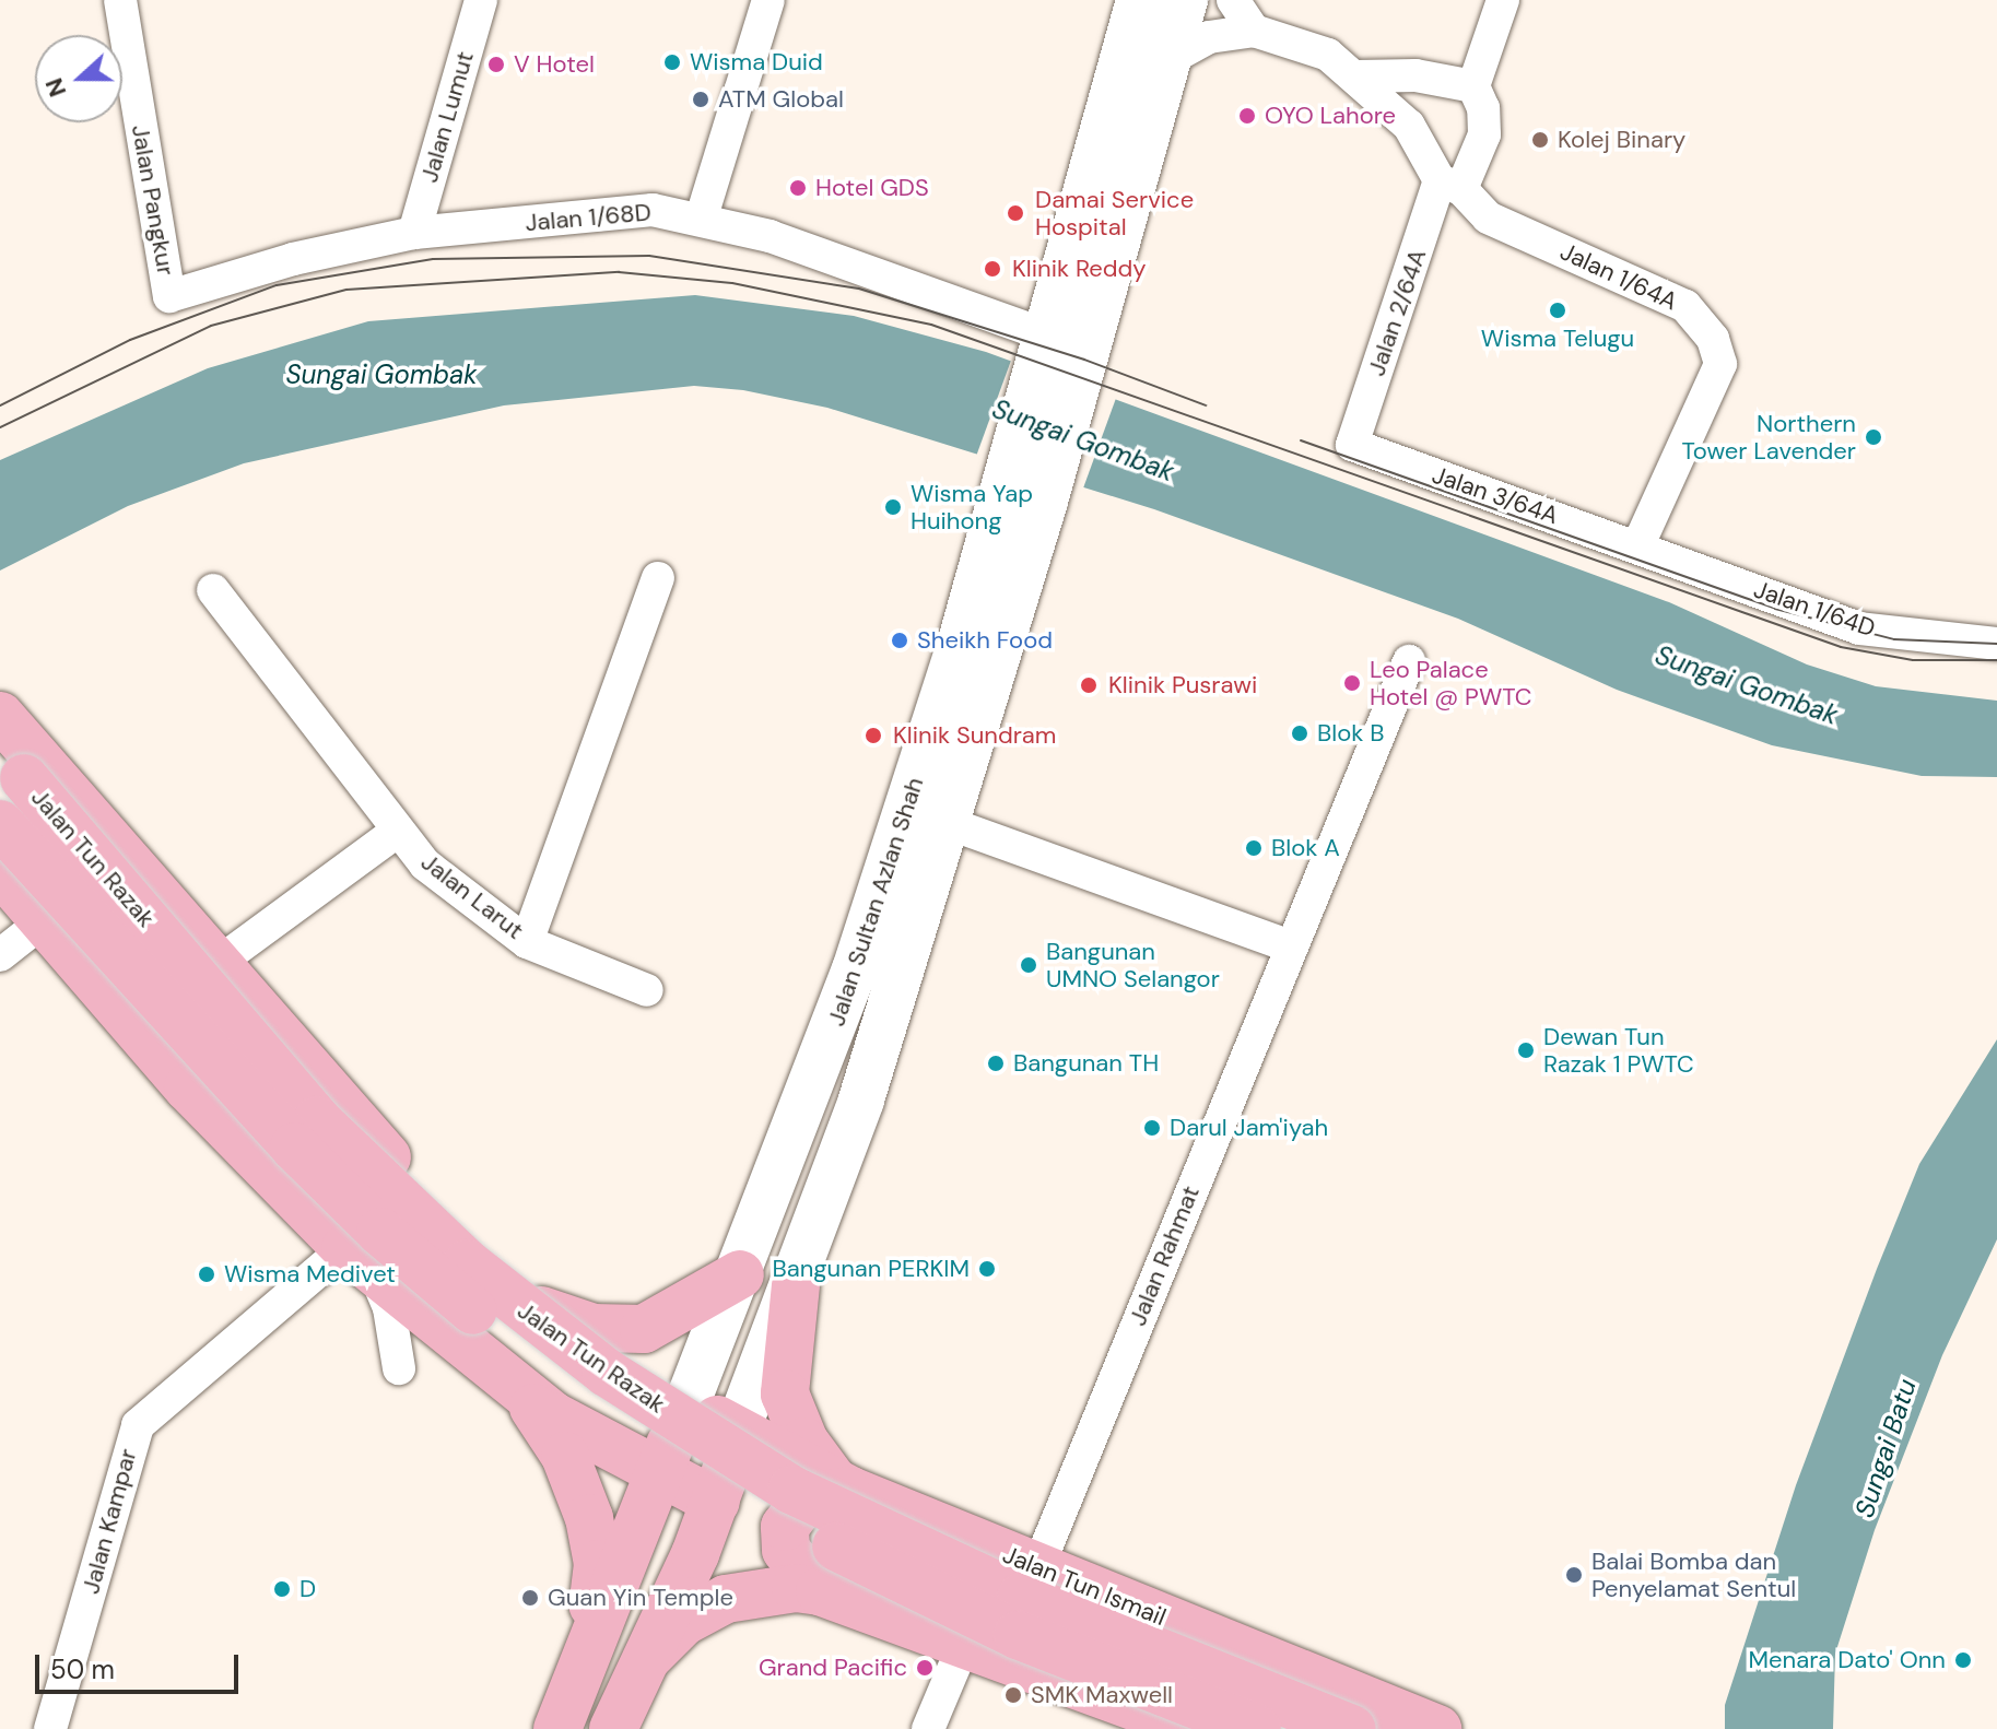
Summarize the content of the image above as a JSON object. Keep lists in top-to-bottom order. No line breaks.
{"streets":{"main road":["Jalan Tun Razak","Jalan Sultan Azlan Shah","Jalan Tun Ismail"],"street":["Jalan Lumut","Jalan Pangkur","Jalan 1/68D","Jalan 1/64A","Jalan 2/64A","Jalan 3/64A","Jalan 1/64D","Jalan Larut","Jalan Rahmat","Jalan Kampar"]},"crossings":[["Jalan Lumut","Jalan 1/68D"],["Jalan Pangkur","Jalan 1/68D"],["Jalan 1/68D","Jalan Sultan Azlan Shah"],["Jalan 1/64A","Jalan 2/64A"],["Jalan 1/64A","Jalan 3/64A"],["Jalan 1/64A","Jalan 1/64D"],["Jalan 1/64A","Jalan Sultan Azlan Shah"],["Jalan 2/64A","Jalan 3/64A"],["Jalan 3/64A","Jalan 1/64D"],["Jalan Tun Razak","Jalan Sultan Azlan Shah"],["Jalan Tun Razak","Jalan Tun Ismail"],["Jalan Sultan Azlan Shah","Jalan Tun Ismail"],["Jalan Rahmat","Jalan Tun Ismail"]],"water":["Sungai Gombak","Sungai Batu"],"places":["Wisma Duid","V Hotel","ATM Global","OYO Lahore","Kolej Binary","Hotel GDS","Damai Service Hospital","Klinik Reddy","Wisma Telugu","Northern Tower Lavender","Wisma Yap Huihong","Sheikh Food","Leo Palace Hotel @ PWTC","Klinik Pusrawi","Blok B","Klinik Sundram","Blok A","Bangunan UMNO Selangor","Dewan Tun Razak 1 PWTC","Bangunan TH","Darul Jam'iyah","Bangunan PERKIM","Wisma Medivet","Balai Bomba dan Penyelamat Sentul","D","Guan Yin Temple","Menara Dato' Onn","Grand Pacific","SMK Maxwell"],"scale_bar":"50 m","north":"left"}
